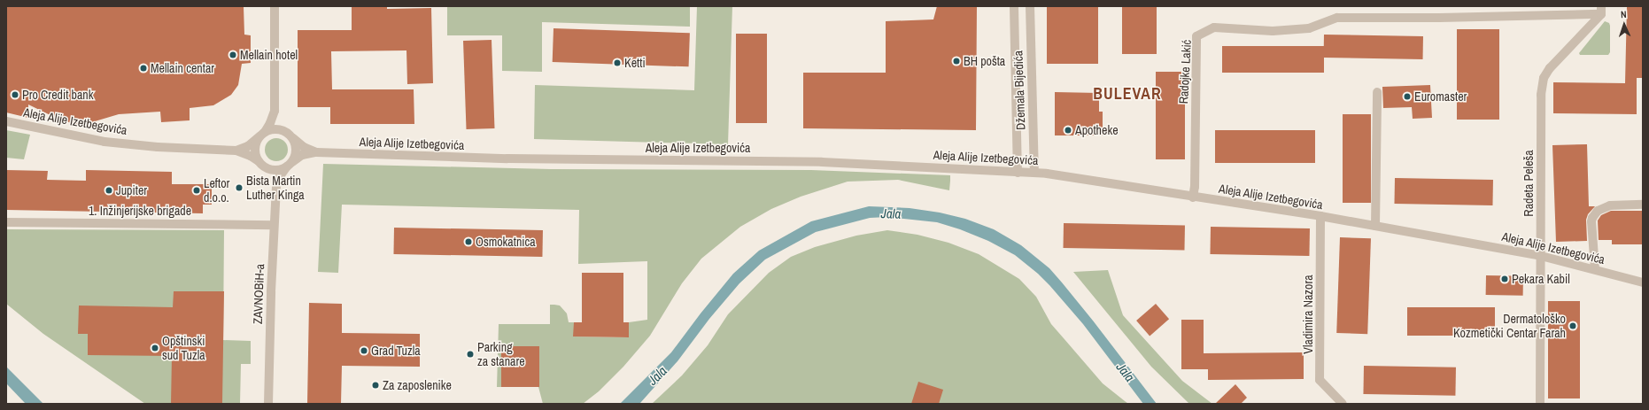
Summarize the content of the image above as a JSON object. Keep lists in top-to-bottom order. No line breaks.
{"streets":{"street":["Radojke Lakić","Džemala Bijedića","Aleja Alije Izetbegovića","Radeta Peleša","1. Inžinjerijske brigade","ZAVNOBiH-a","Vladimira Nazora"]},"crossings":[["Radojke Lakić","Aleja Alije Izetbegovića"],["Radojke Lakić","Radeta Peleša"],["Džemala Bijedića","Aleja Alije Izetbegovića"],["Aleja Alije Izetbegovića","Radeta Peleša"],["Aleja Alije Izetbegovića","Vladimira Nazora"],["1. Inžinjerijske brigade","ZAVNOBiH-a"]],"districts":["BULEVAR"],"water":["Jala"],"places":["Mellain hotel","BH pošta","Ketti","Mellain centar","Pro Credit bank","Euromaster","Apotheke","Bista Martin Luther Kinga","Jupiter","Leftor d.o.o.","Osmokatnica","Pekara Kabil","Dermatološko Kozmetički Centar Farah","Opštinski sud Tuzla","Grad Tuzla","Parking za stanare","Za zaposlenike"],"north":"top"}
